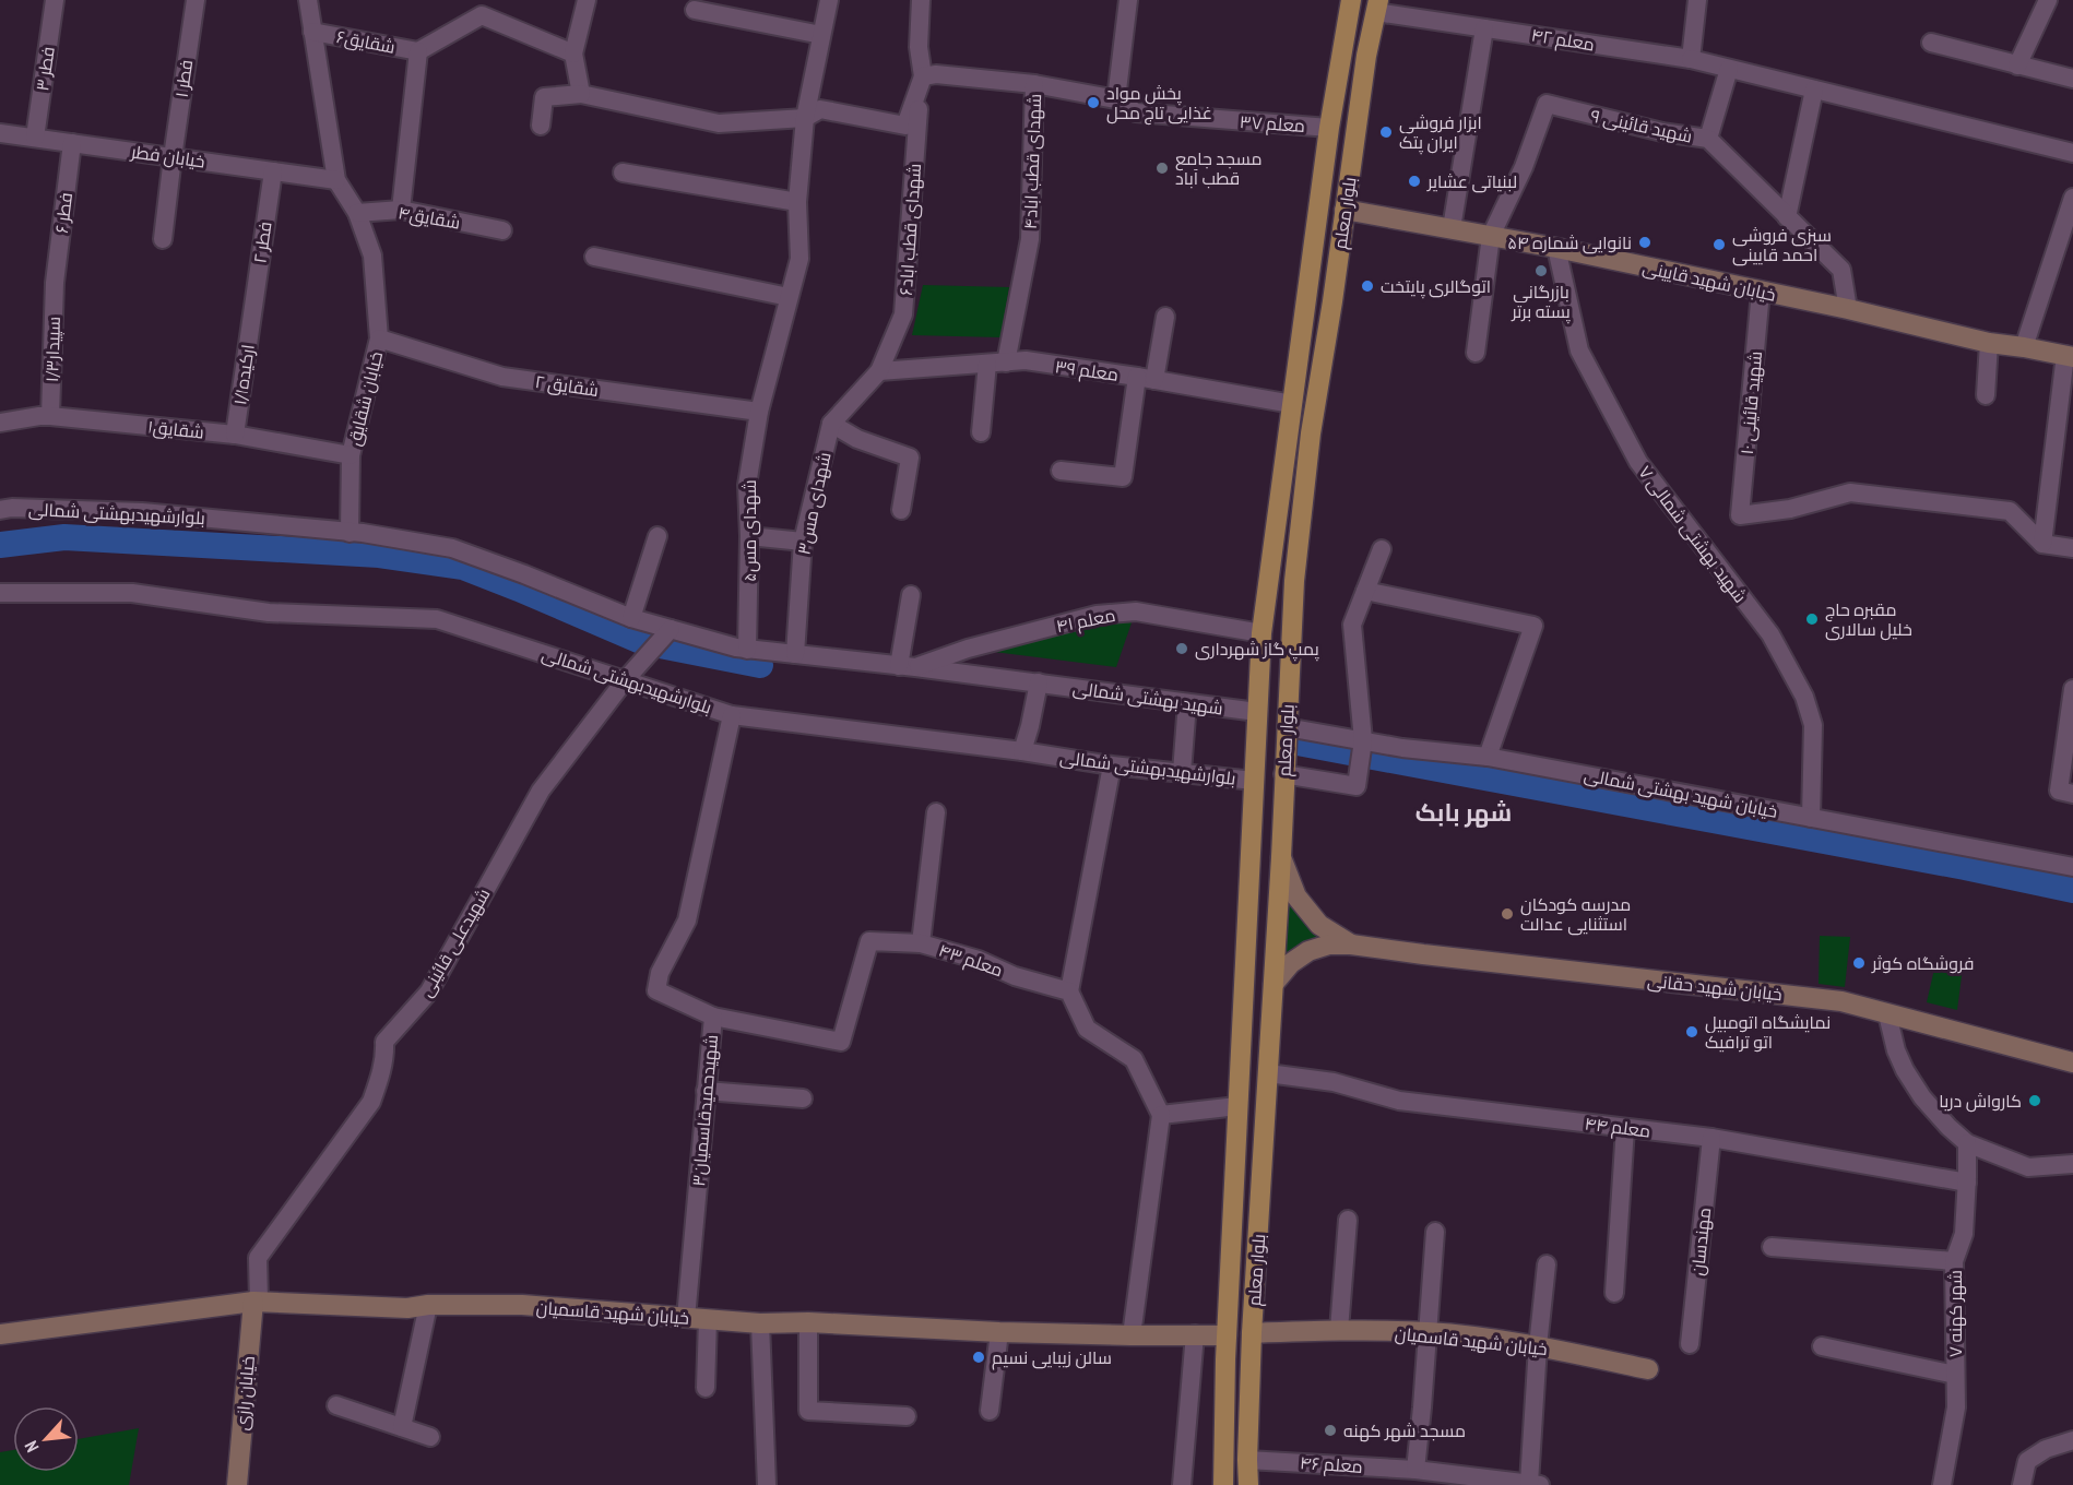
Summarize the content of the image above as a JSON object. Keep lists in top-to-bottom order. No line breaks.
{"streets":{"main road":["بلوار معلم"],"street":["معلم ۴۲","شقایق۶","فطر ۳","فطر ۱","معلم ۳۷","شهید قائینی ۹","خیابان فطر","شهدای قطب اباد۴","فطر ۶","شقایق۴","شهدای قطب اباد۶","فطر ۲","خیابان شهید قایینی","سپیدار۱/۳","معلم ۳۹","ارکیده۱/۱","شقایق ۲","خیابان شقایق","شهید قائینی ۱۰","شقایق۱","شهدای مس۳","بلوارشهیدبهشتی شمالی","شهدای مس۵","شهید بهشتی شمالی ۷","معلم ۴۱","شهید بهشتی شمالی","خیابان شهید بهشتی شمالی","شهیدعلی قائینی","معلم ۴۳","خیابان شهید حقانی","شهیدحمیدقاسمیان۳","معلم ۴۴","مهندسان","خیابان شهید قاسمیان","شهر کهنه ۷","خیابان رازی","معلم ۴۶"]},"crossings":[["معلم ۴۲","بلوار معلم"],["شقایق۶","خیابان شقایق"],["فطر ۳","خیابان فطر"],["فطر ۱","خیابان فطر"],["معلم ۳۷","بلوار معلم"],["شهید قائینی ۹","خیابان شهید قایینی"],["خیابان فطر","فطر ۶"],["خیابان فطر","فطر ۲"],["خیابان فطر","خیابان شقایق"],["شهدای قطب اباد۴","معلم ۳۹"],["فطر ۶","سپیدار۱/۳"],["بلوار معلم","خیابان شهید قایینی"],["بلوار معلم","معلم ۳۹"],["بلوار معلم","بلوارشهیدبهشتی شمالی"],["بلوار معلم","معلم ۴۱"],["بلوار معلم","شهید بهشتی شمالی"],["بلوار معلم","خیابان شهید بهشتی شمالی"],["بلوار معلم","معلم ۴۴"],["بلوار معلم","خیابان شهید قاسمیان"],["بلوار معلم","معلم ۴۶"],["شقایق۴","خیابان شقایق"],["شهدای قطب اباد۶","معلم ۳۹"],["شهدای قطب اباد۶","شهدای مس۳"],["فطر ۲","ارکیده۱/۱"],["خیابان شهید قایینی","شهید قائینی ۱۰"],["خیابان شهید قایینی","شهید بهشتی شمالی ۷"],["سپیدار۱/۳","شقایق۱"],["معلم ۳۹","شهدای مس۳"],["ارکیده۱/۱","شقایق۱"],["شقایق ۲","خیابان شقایق"],["شقایق ۲","شهدای مس۵"],["خیابان شقایق","شقایق۱"],["خیابان شقایق","بلوارشهیدبهشتی شمالی"],["شهدای مس۳","بلوارشهیدبهشتی شمالی"],["بلوارشهیدبهشتی شمالی","شهدای مس۵"],["بلوارشهیدبهشتی شمالی","معلم ۴۱"],["بلوارشهیدبهشتی شمالی","شهید بهشتی شمالی"],["بلوارشهیدبهشتی شمالی","شهیدعلی قائینی"],["بلوارشهیدبهشتی شمالی","شهیدحمیدقاسمیان۳"],["شهید بهشتی شمالی ۷","خیابان شهید بهشتی شمالی"],["شهیدعلی قائینی","خیابان شهید قاسمیان"],["شهیدعلی قائینی","خیابان رازی"],["معلم ۴۳","شهیدحمیدقاسمیان۳"],["شهیدحمیدقاسمیان۳","خیابان شهید قاسمیان"],["معلم ۴۴","مهندسان"],["معلم ۴۴","شهر کهنه ۷"],["خیابان شهید قاسمیان","خیابان رازی"]],"districts":["شهر بابک"],"places":["پخش مواد غذایی تاج محل","ابزار فروشی ایران پتک","مسجد جامع قطب آباد","لبنیاتی عشایر","نانوایی شماره ۵۴","سبزی فروشی احمد قایینی","بازرگانی پسته برتر","اتوگالری پایتخت","مقبره حاج خلیل سالاری","پمپ گاز شهرداری","مدرسه کودکان استثنایی عدالت","فروشگاه کوثر","نمایشگاه اتومبیل اتو ترافیک","کارواش دریا","سالن زیبایی نسیم","مسجد شهر کهنه"],"north":"bottom left"}
